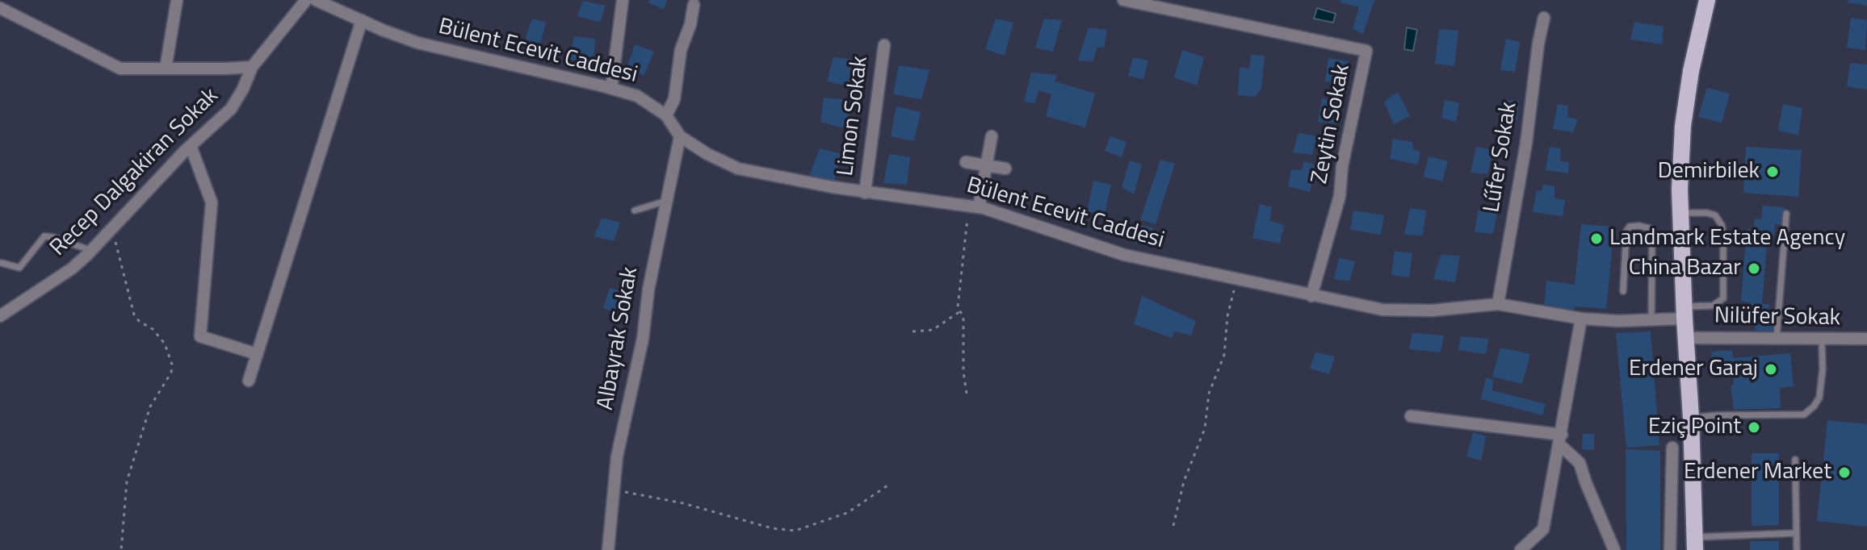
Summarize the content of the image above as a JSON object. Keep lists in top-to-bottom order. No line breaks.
{"streets":{"street":["Bülent Ecevit Caddesi","Limon Sokak","Zeytin Sokak","Lűfer Sokak","Recep Dalgakiran Sokak","Nilüfer Sokak","Albayrak Sokak"]},"crossings":[["Bülent Ecevit Caddesi","Limon Sokak"],["Bülent Ecevit Caddesi","Zeytin Sokak"],["Bülent Ecevit Caddesi","Lűfer Sokak"],["Bülent Ecevit Caddesi","Albayrak Sokak"]],"places":["Demirbilek","Landmark Estate Agency","China Bazar","Erdener Garaj","Eziç Point","Erdener Market"]}
